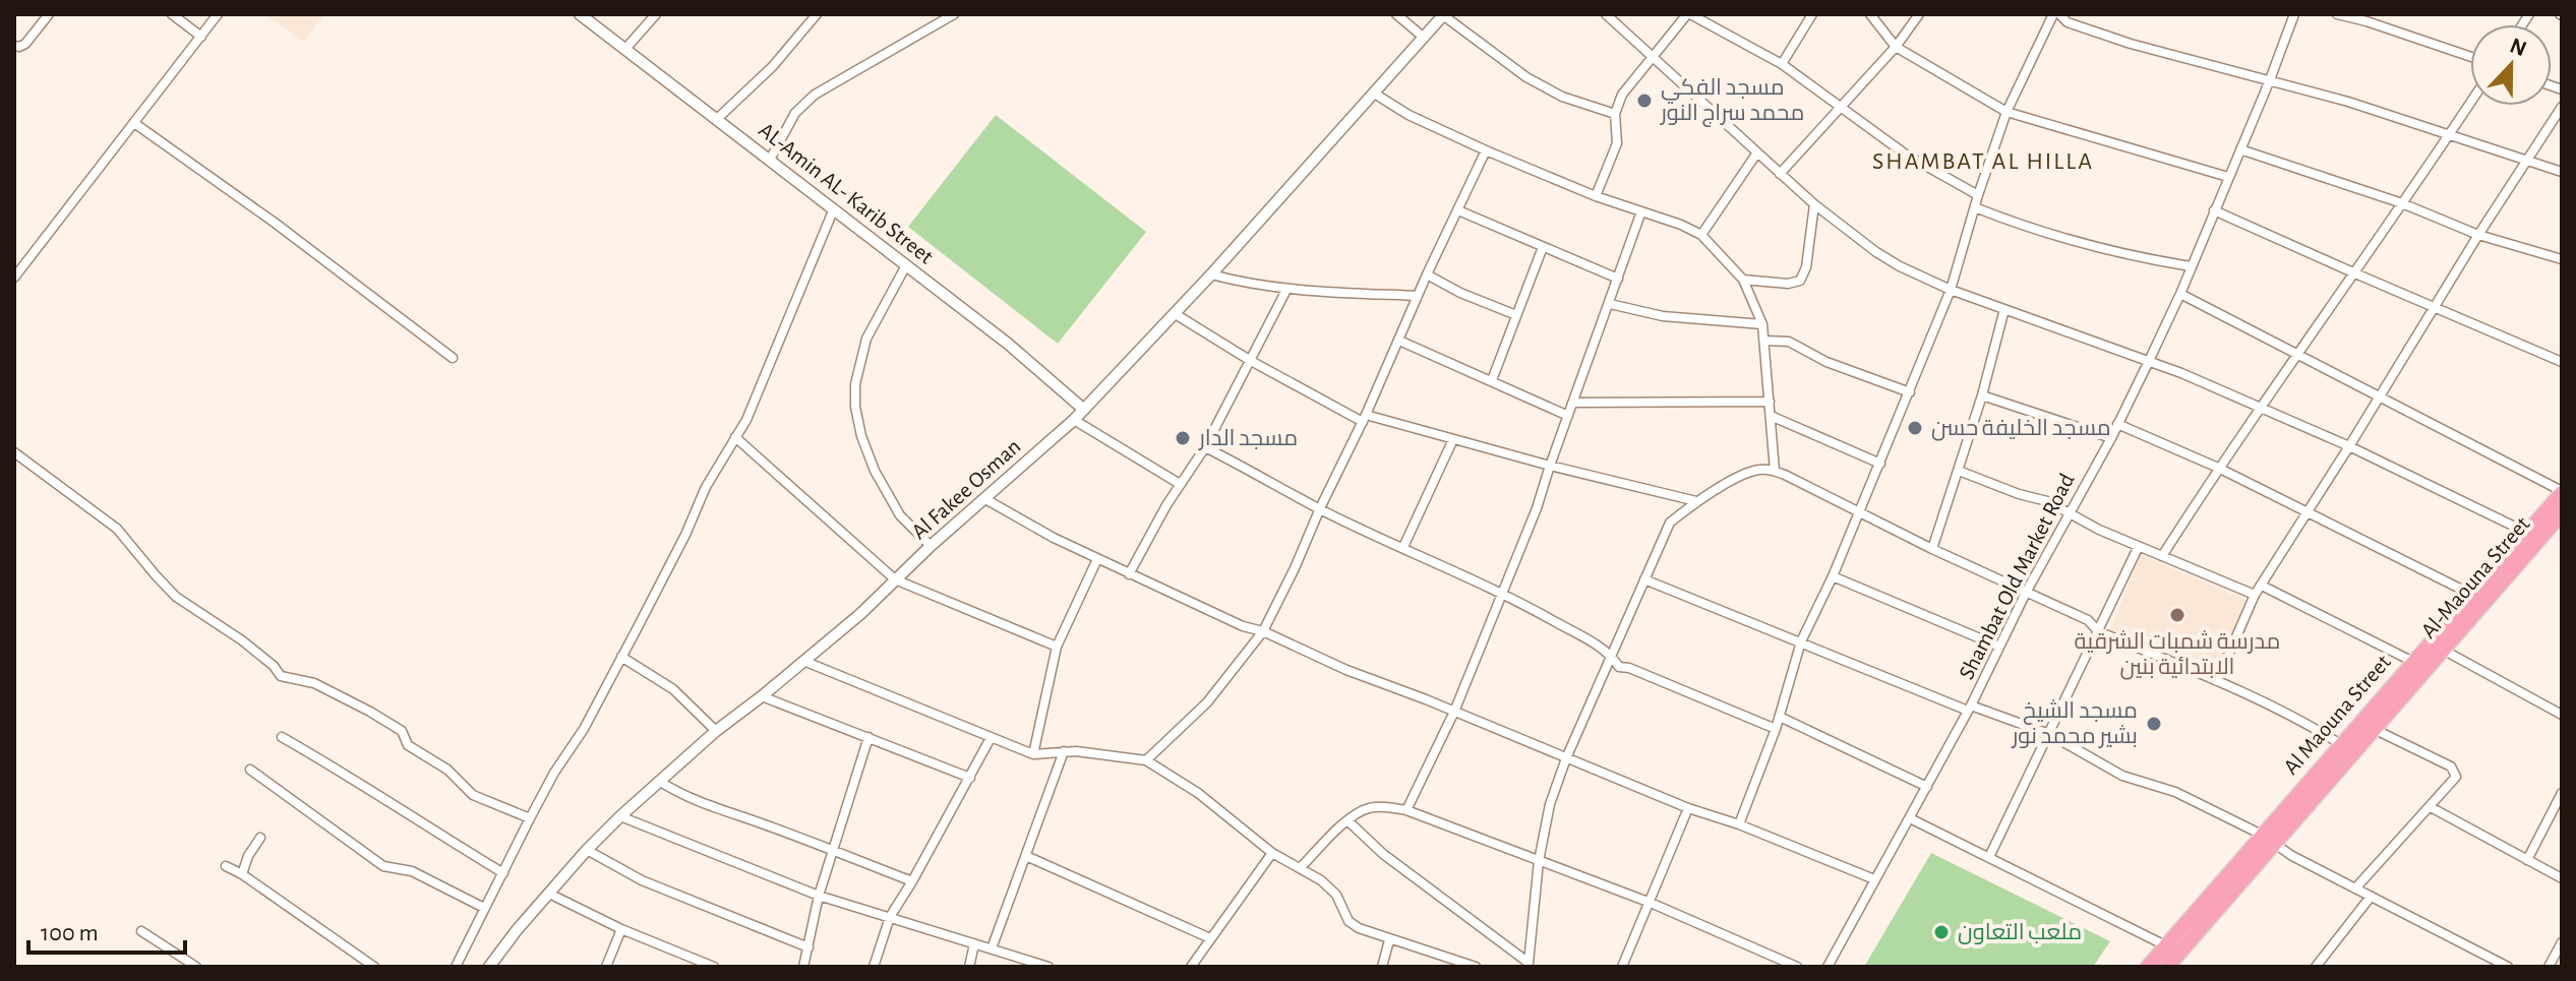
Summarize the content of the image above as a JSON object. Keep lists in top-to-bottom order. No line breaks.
{"streets":{"highway":["Al-Maouna Street","Al Maouna Street"],"street":["AL-Amin AL- Karib Street","Al Fakee Osman","Shambat Old Market Road"]},"crossings":[["AL-Amin AL- Karib Street","Al Fakee Osman"],["Al-Maouna Street","Al Maouna Street"]],"districts":["SHAMBAT AL HILLA"],"places":["مسجد الفكي محمد سراج النور","مسجد الخليفة حسن","مسجد الدار","مدرسة شمبات الشرقية الابتدائية بنين","مسجد الشيخ بشير محمد نور","ملعب التعاون"],"scale_bar":"100 m","north":"top"}
